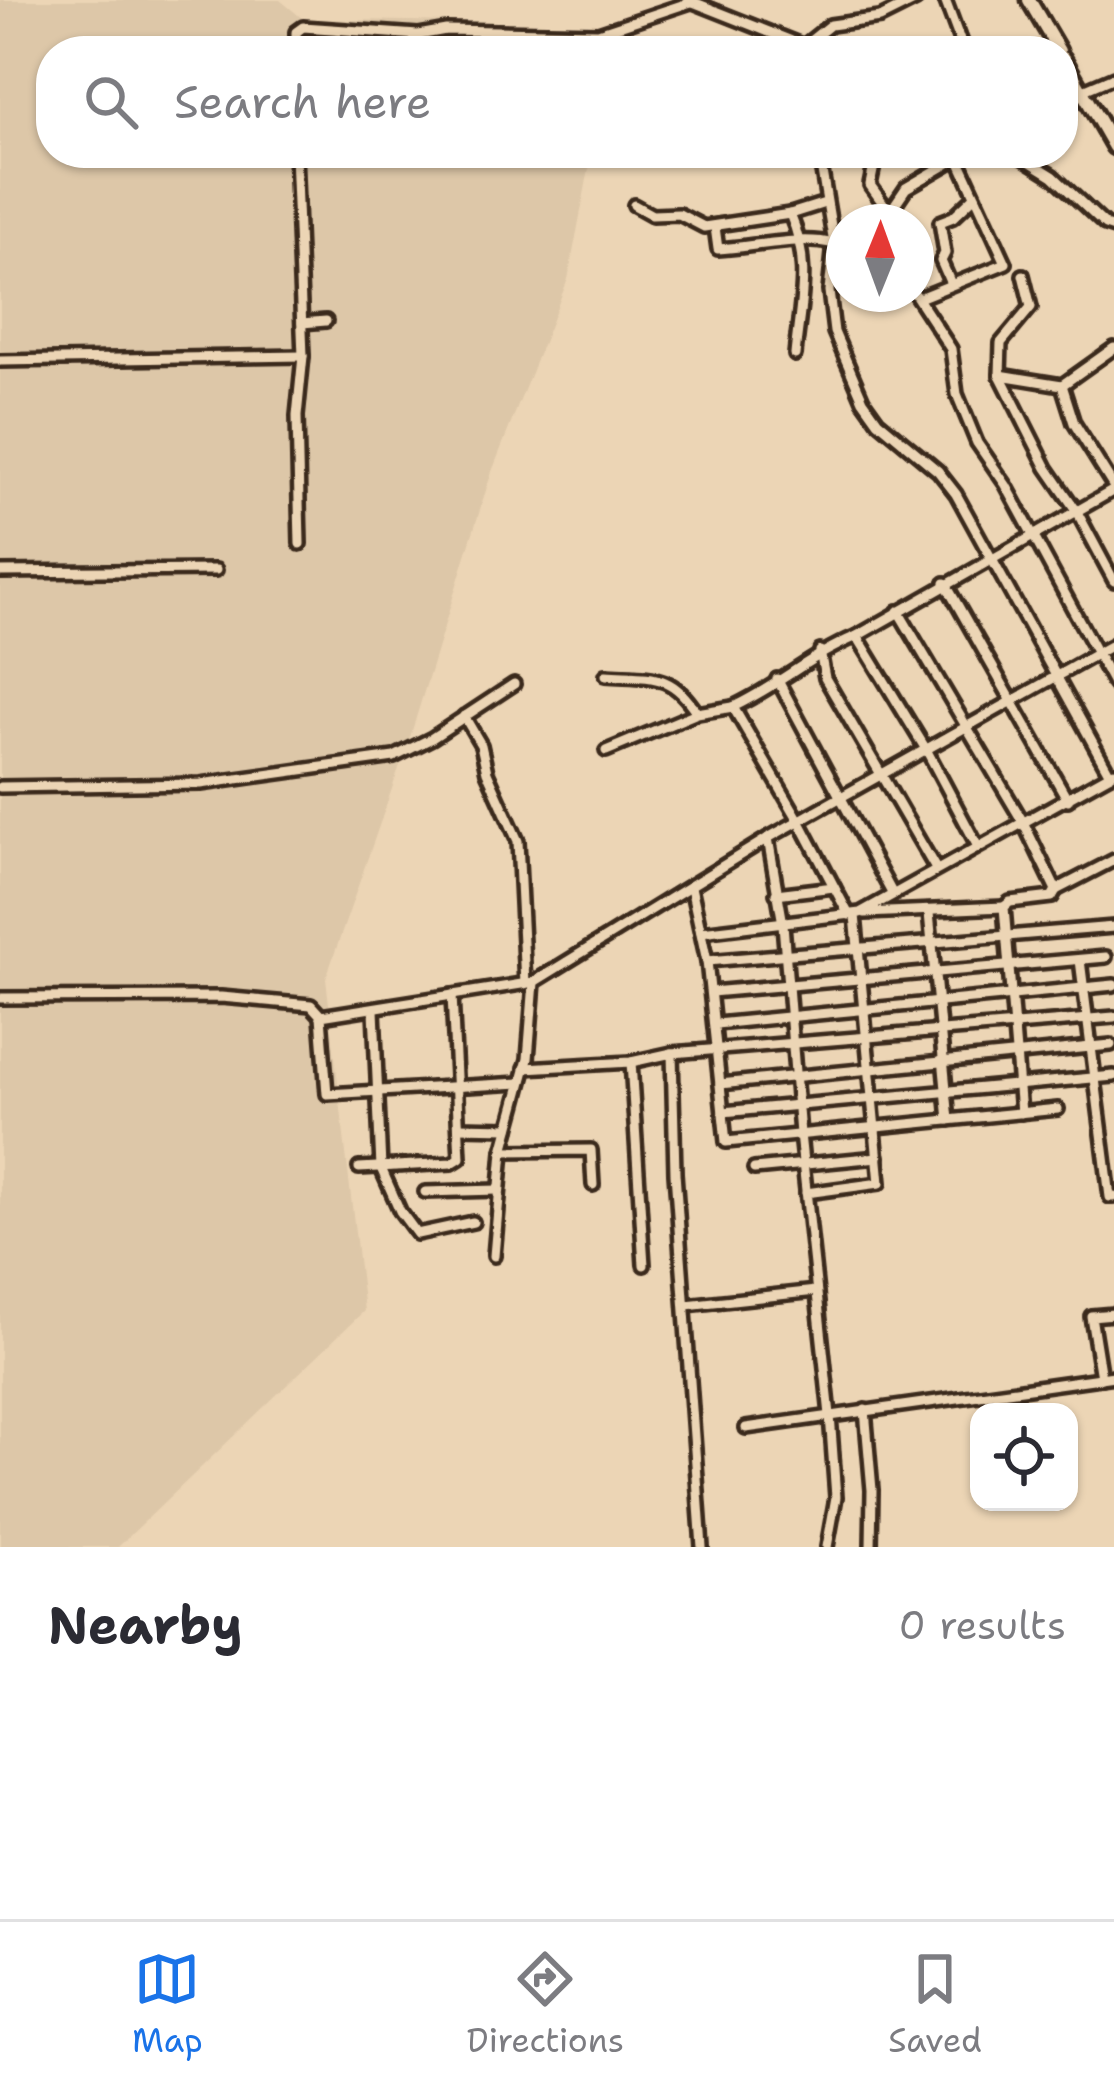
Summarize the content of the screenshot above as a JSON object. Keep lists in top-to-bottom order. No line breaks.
{"north":"top","page":{"search":"Search here","heading":["Nearby","0 results"],"nav":["Map","Directions","Saved"]}}
